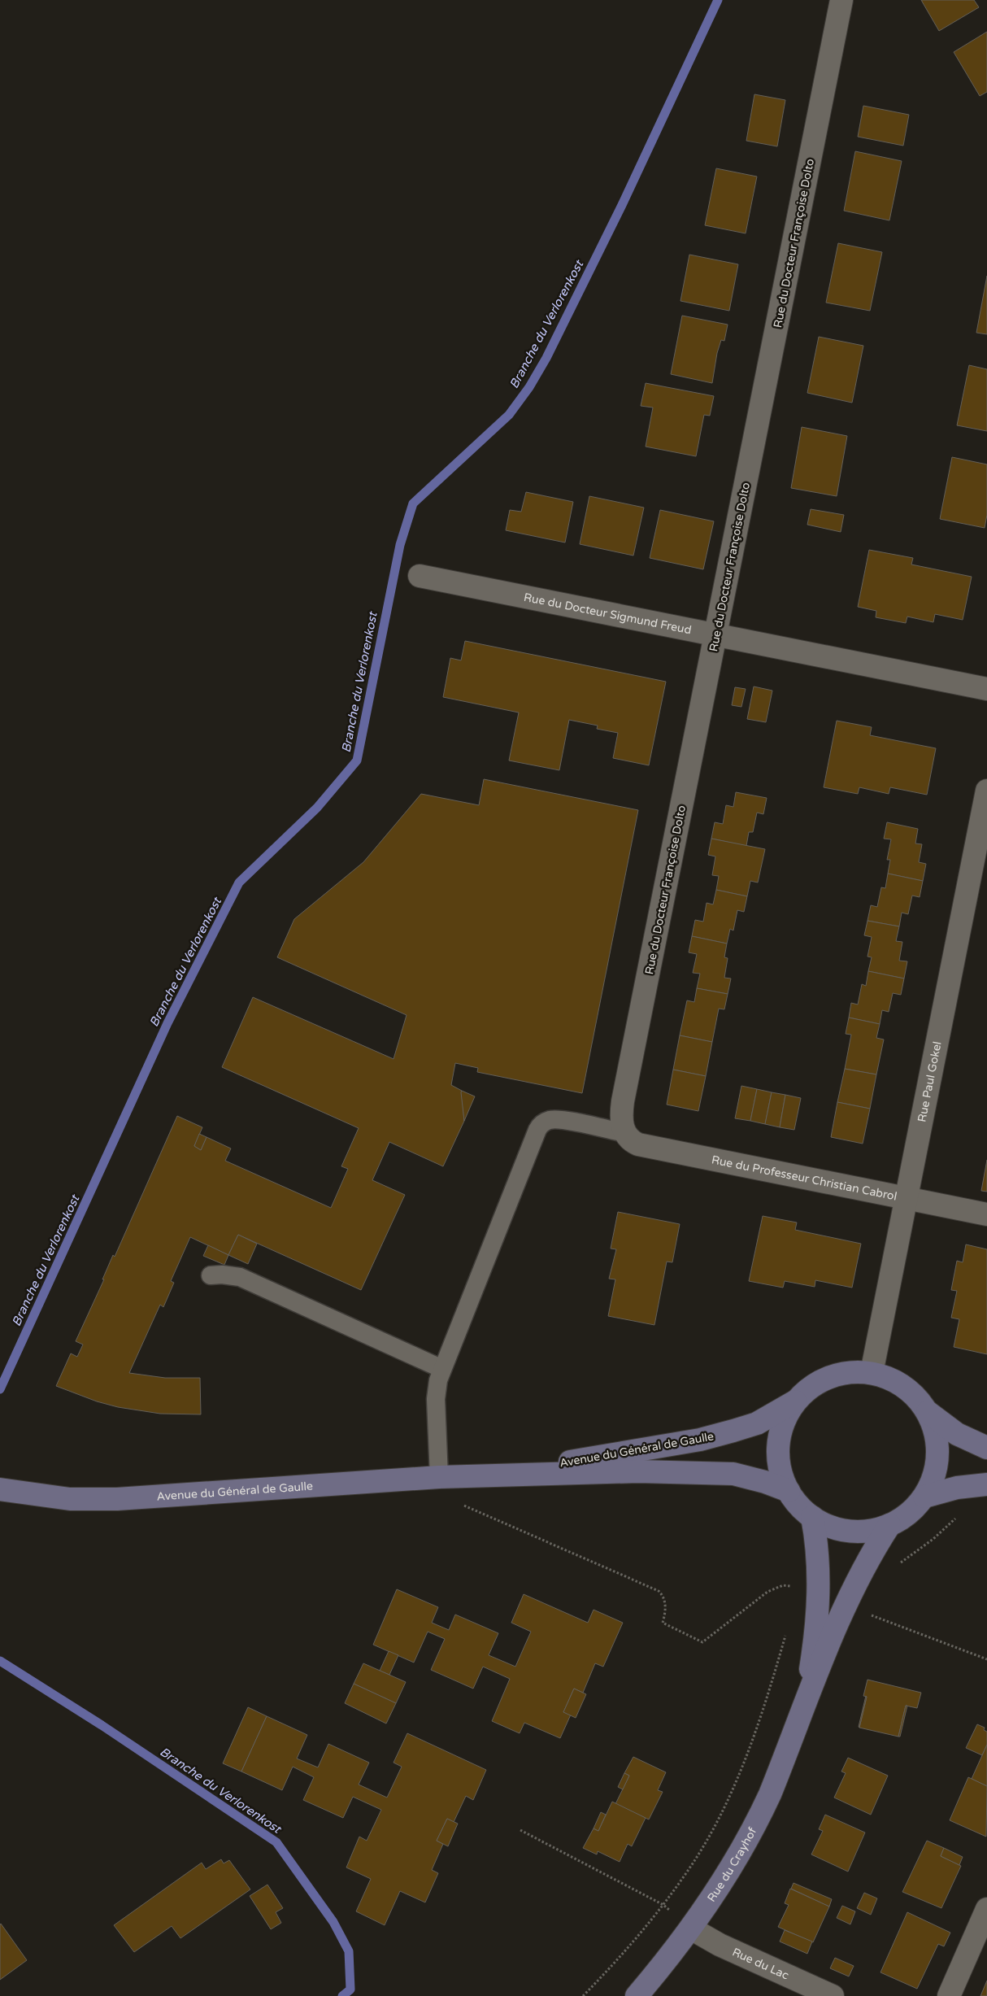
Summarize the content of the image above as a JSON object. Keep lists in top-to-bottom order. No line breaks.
{"streets":{"street":["Rue du Docteur Françoise Dolto","Rue du Docteur Sigmund Freud","Rue Paul Gokel","Rue du Professeur Christian Cabrol","Avenue du Général de Gaulle","Rue du Crayhof","Rue du Lac"]},"crossings":[["Rue du Docteur Françoise Dolto","Rue du Docteur Sigmund Freud"],["Rue du Docteur Françoise Dolto","Rue du Professeur Christian Cabrol"],["Rue Paul Gokel","Rue du Professeur Christian Cabrol"],["Rue du Crayhof","Rue du Lac"]],"water":["Branche du Verlorenkost"]}
